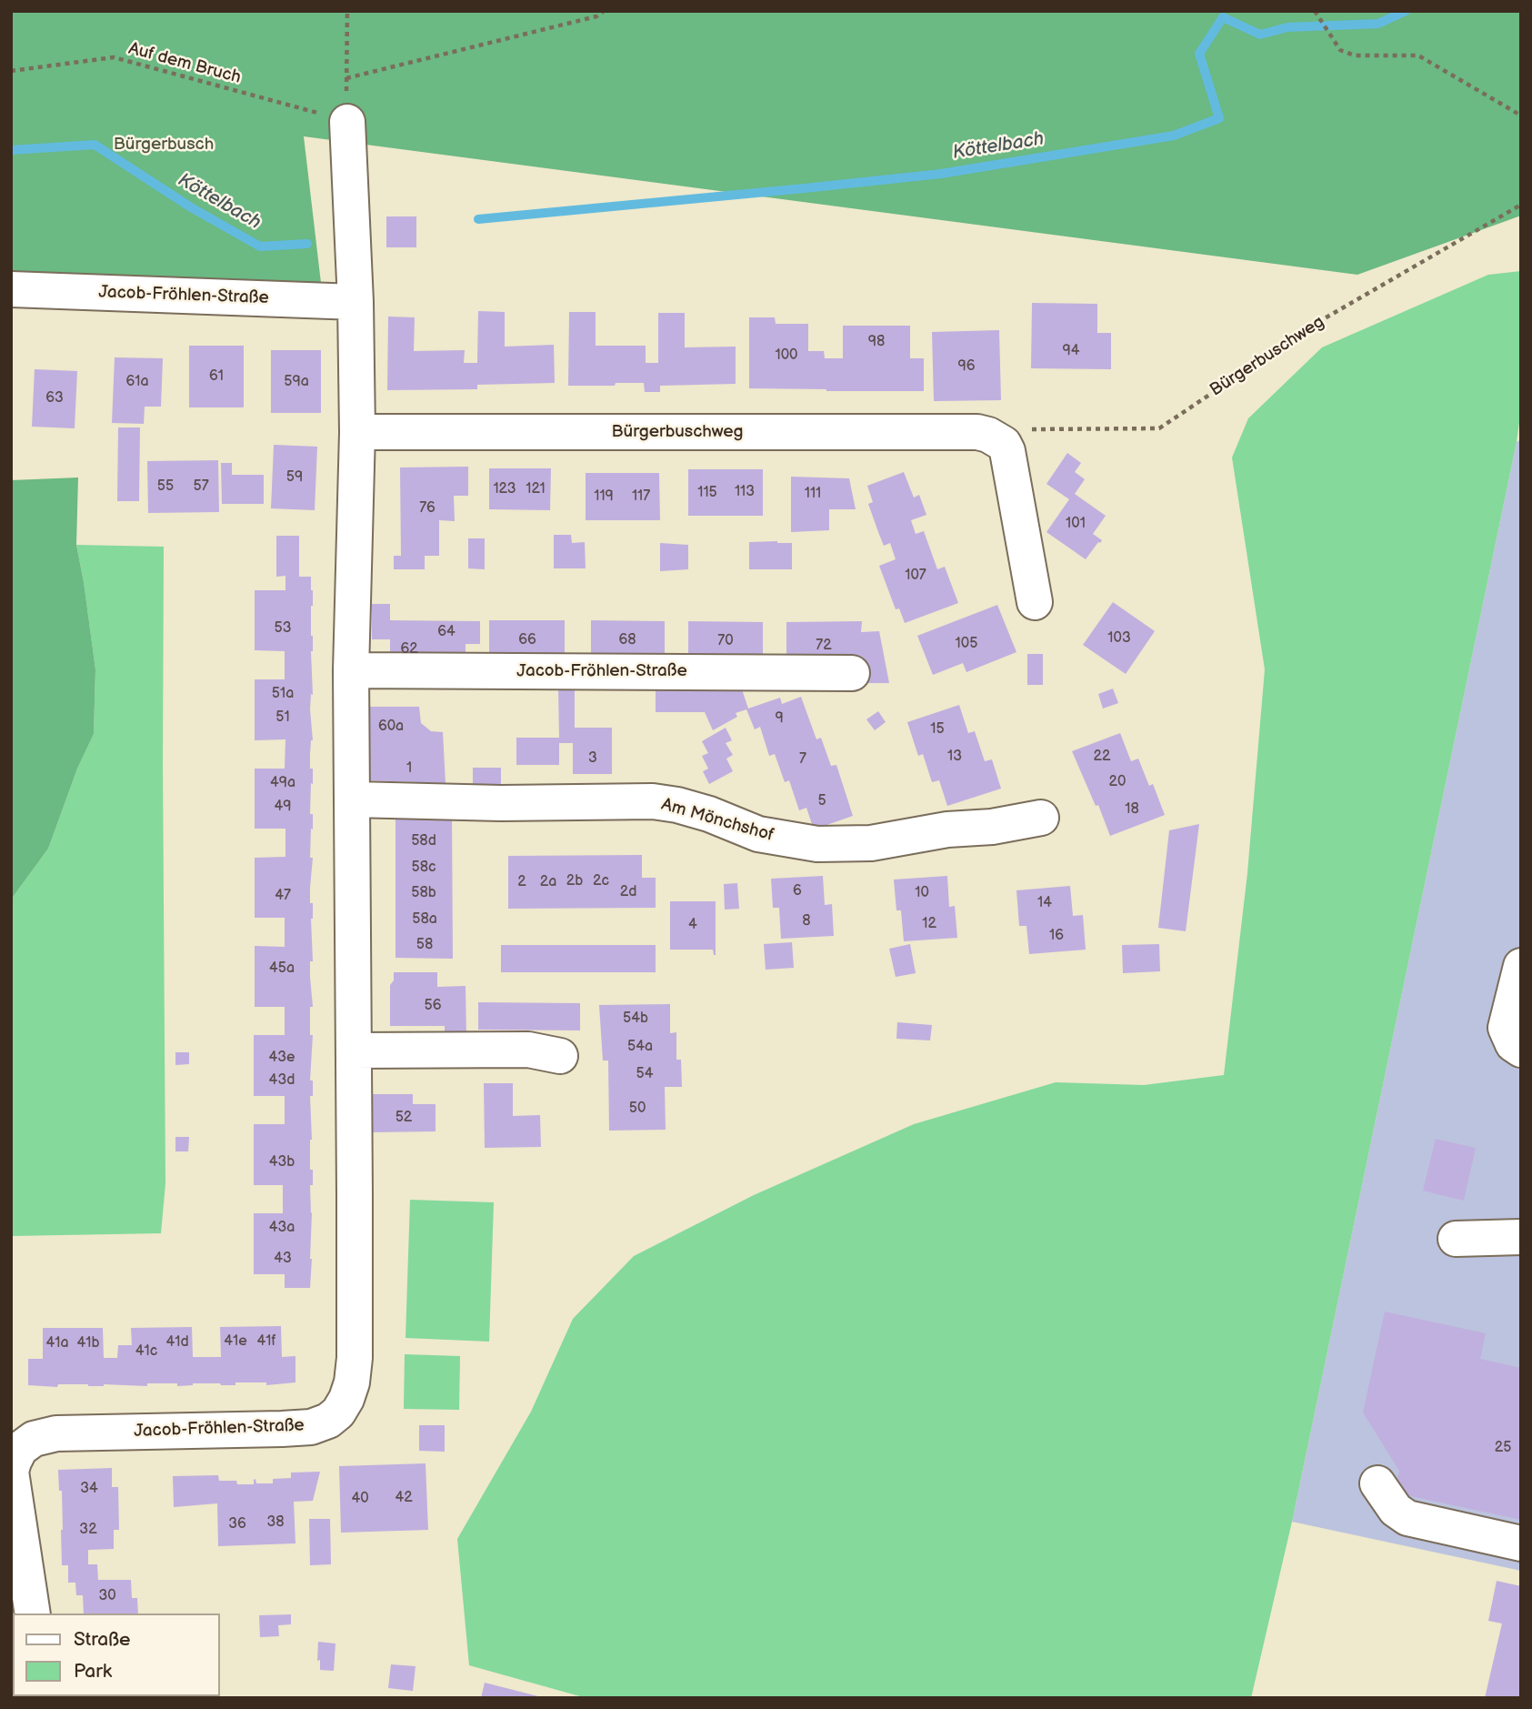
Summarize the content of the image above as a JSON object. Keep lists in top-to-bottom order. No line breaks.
{"streets":{"street":["Jacob-Fröhlen-Straße","Bürgerbuschweg","Am Mönchshof"],"path":["Auf dem Bruch"]},"crossings":[["Auf dem Bruch","Jacob-Fröhlen-Straße"],["Jacob-Fröhlen-Straße","Bürgerbuschweg"],["Jacob-Fröhlen-Straße","Am Mönchshof"]],"water":["Köttelbach"],"parks":["Bürgerbusch"],"house_numbers":["98","94","100","96","61","61a","59a","63","59","55","57","123","121","113","115","111","119","117","76","101","107","53","64","103","66","68","70","105","72","62","51a","51","9","60a","15","13","22","3","7","1","20","49a","5","49","18","58d","58c","2b","2c","2","2a","6","2d","58b","10","47","14","58a","8","12","4","16","58","45a","56","54b","54a","43e","54","43d","50","52","43b","43a","43","41e","41f","41d","41a","41b","41c","25","34","42","40","38","36","32","30"],"legend":["Straße","Park"]}
